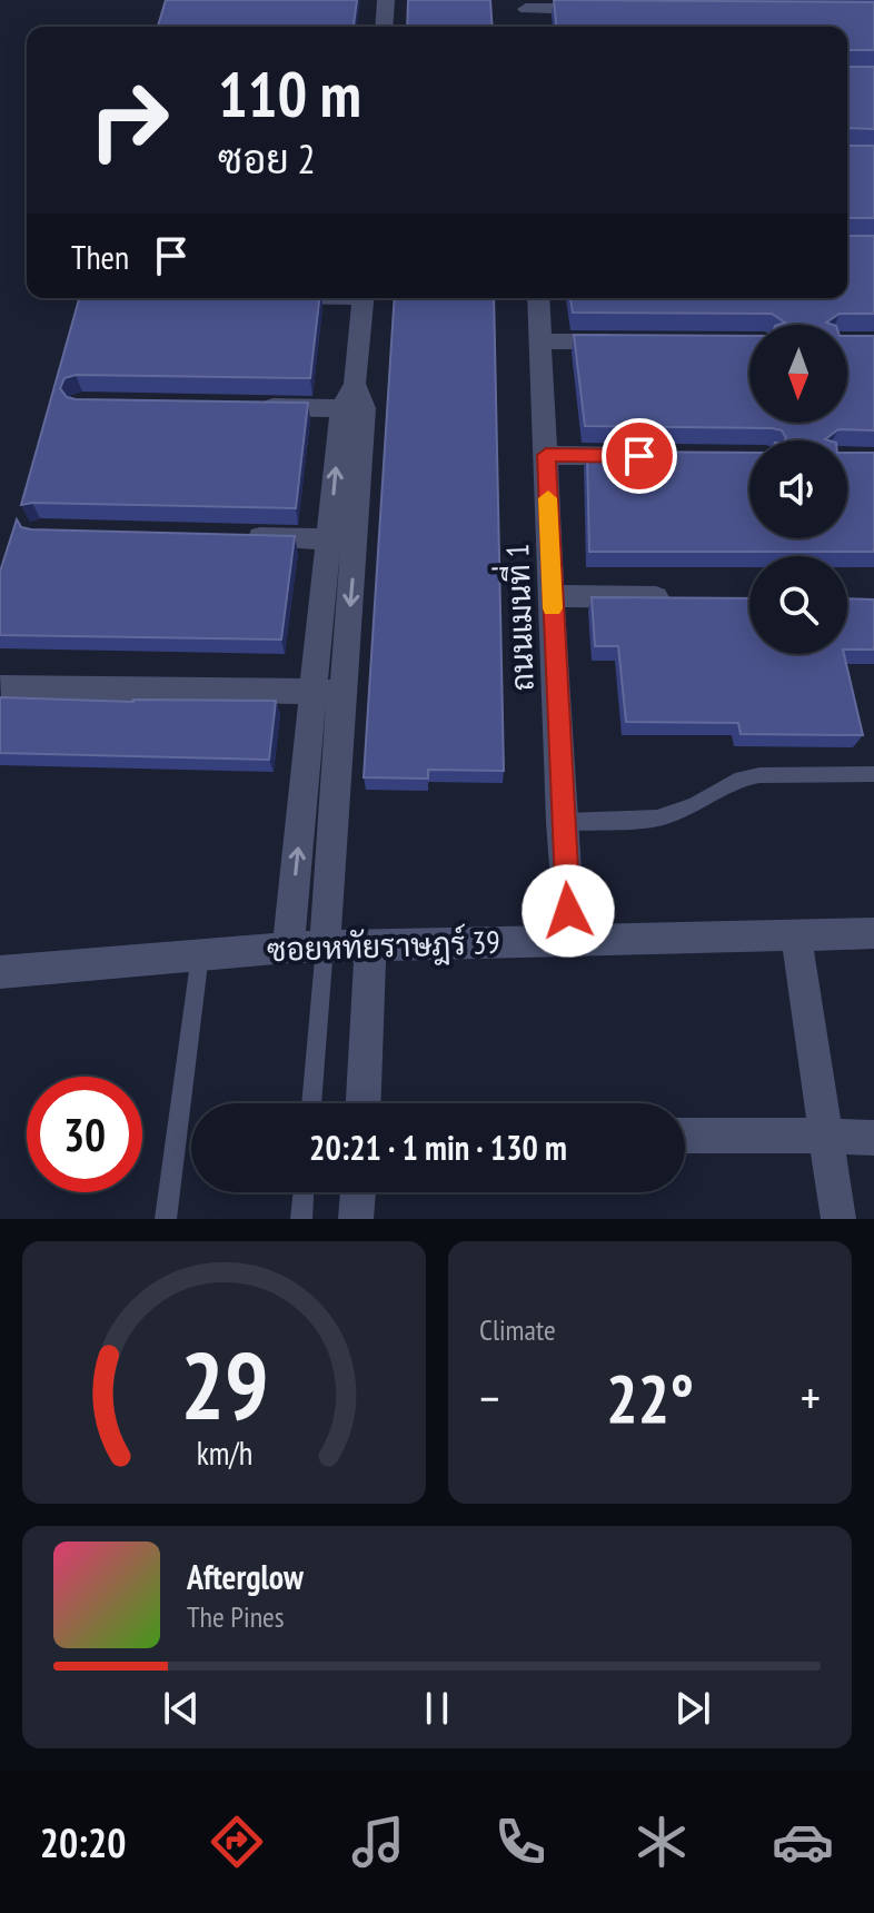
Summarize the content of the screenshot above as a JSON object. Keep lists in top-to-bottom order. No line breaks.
{"streets":{"street":["ถนนเมนที่ 1","ซอยหทัยราษฎร์ 39"]},"crossings":[["ถนนเมนที่ 1","ซอยหทัยราษฎร์ 39"]],"north":"bottom","page":{"turn":["110 m","ซอย 2"],"then":"Then","limit":"30","trip":"20:21 · 1 min · 130 m","tile":"Climate","heat":["−","22°","+"],"song":["Afterglow","The Pines"],"tabs":"20:20","gauge":["29","km/h"]}}
